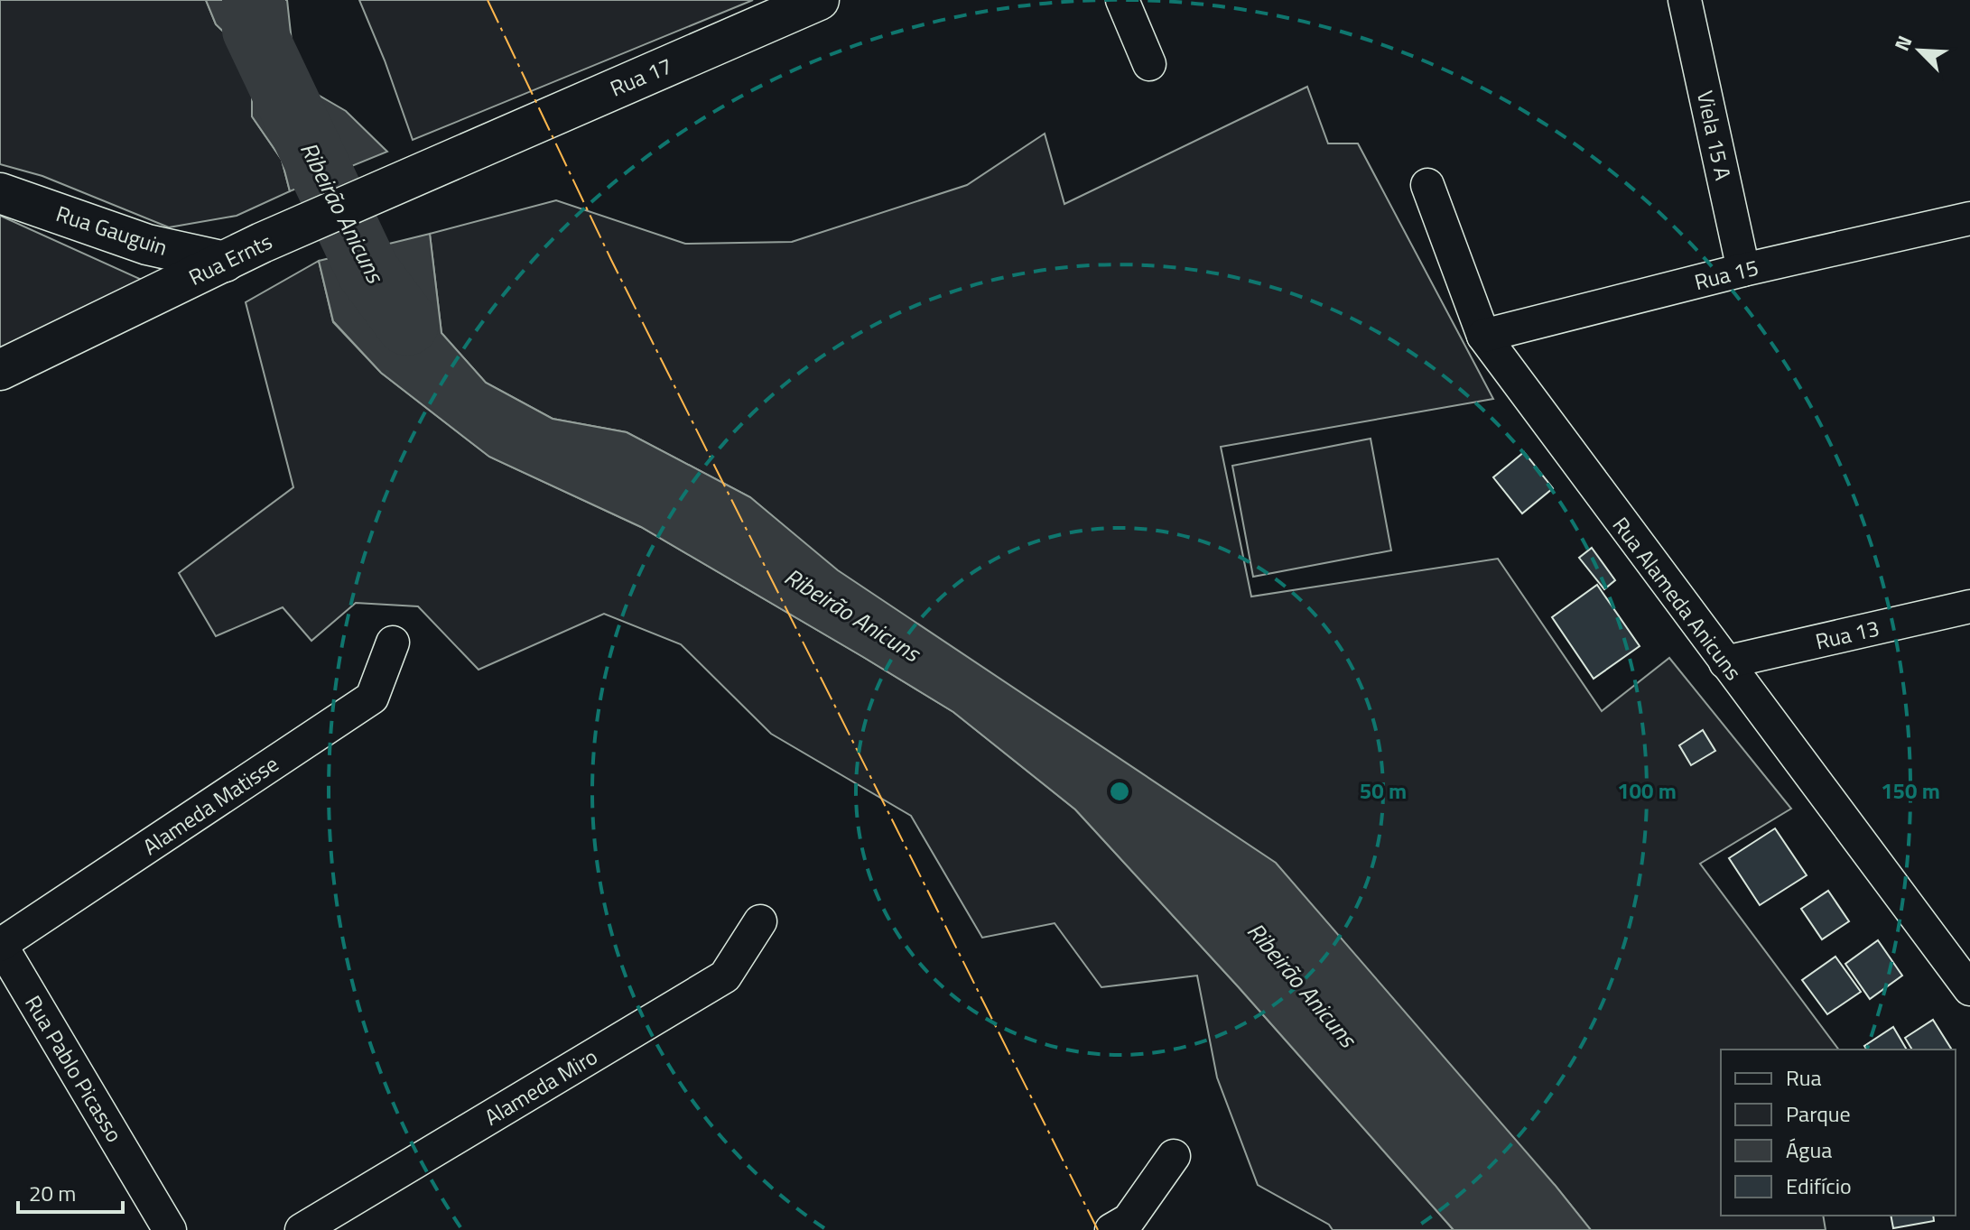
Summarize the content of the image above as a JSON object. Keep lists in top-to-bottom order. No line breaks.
{"streets":{"street":["Rua 17","Viela 15 A","Rua Gauguin","Rua Ernts","Rua 15","Rua Alameda Anicuns","Rua 13","Alameda Matisse","Rua Pablo Picasso","Alameda Miro"]},"crossings":[["Rua 17","Rua Ernts"],["Viela 15 A","Rua 15"],["Rua Gauguin","Rua Ernts"],["Rua 15","Rua Alameda Anicuns"],["Rua Alameda Anicuns","Rua 13"],["Alameda Matisse","Rua Pablo Picasso"]],"water":["Ribeirão Anicuns"],"legend":["Rua","Parque","Água","Edifício"],"scale_bar":"20 m","north":"top left","rings":["50 m","100 m","150 m"]}
